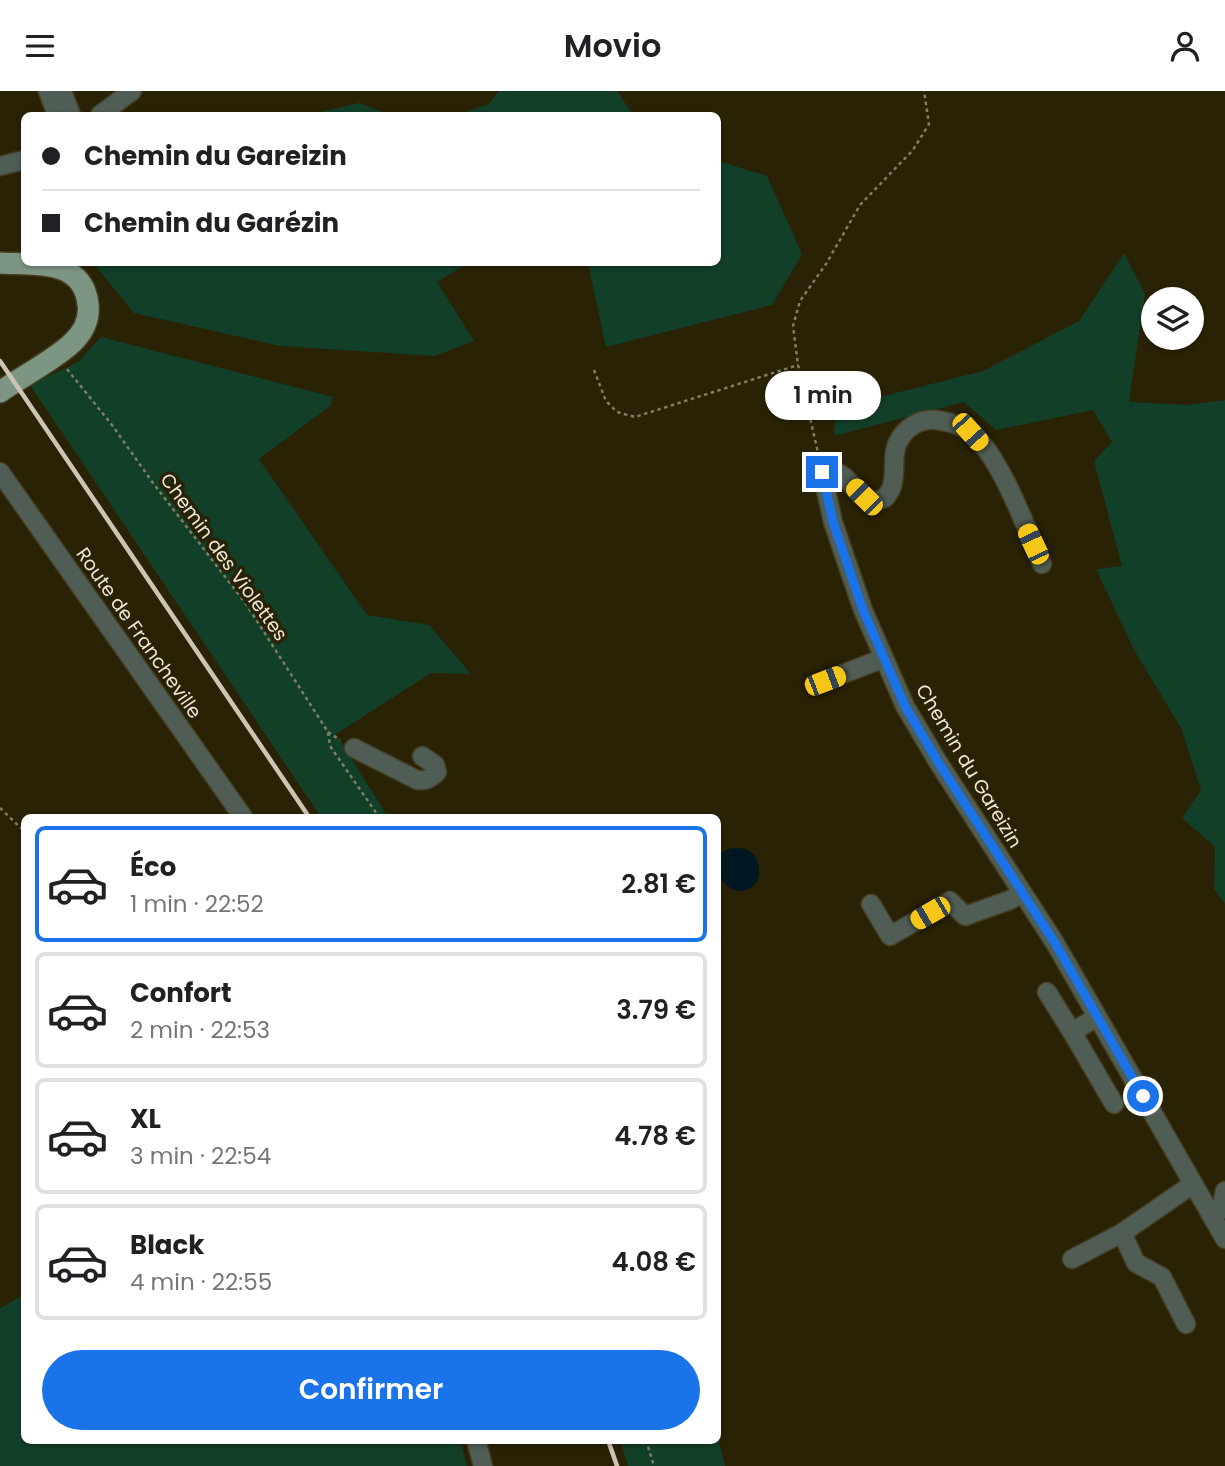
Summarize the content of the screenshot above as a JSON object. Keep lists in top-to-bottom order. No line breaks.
{"streets":{"street":["Route de Francheville","Chemin du Gareizin"],"path":["Chemin des Violettes"]},"page":{"header":"Movio","banner":["Chemin du Gareizin","Chemin du Garézin"],"bubble":"1 min","list":[{"name":"Éco","note":"1 min · 22:52","value":"2.81 €"},{"name":"Confort","note":"2 min · 22:53","value":"3.79 €"},{"name":"XL","note":"3 min · 22:54","value":"4.78 €"},{"name":"Black","note":"4 min · 22:55","value":"4.08 €"}],"buttons":"Confirmer"}}
